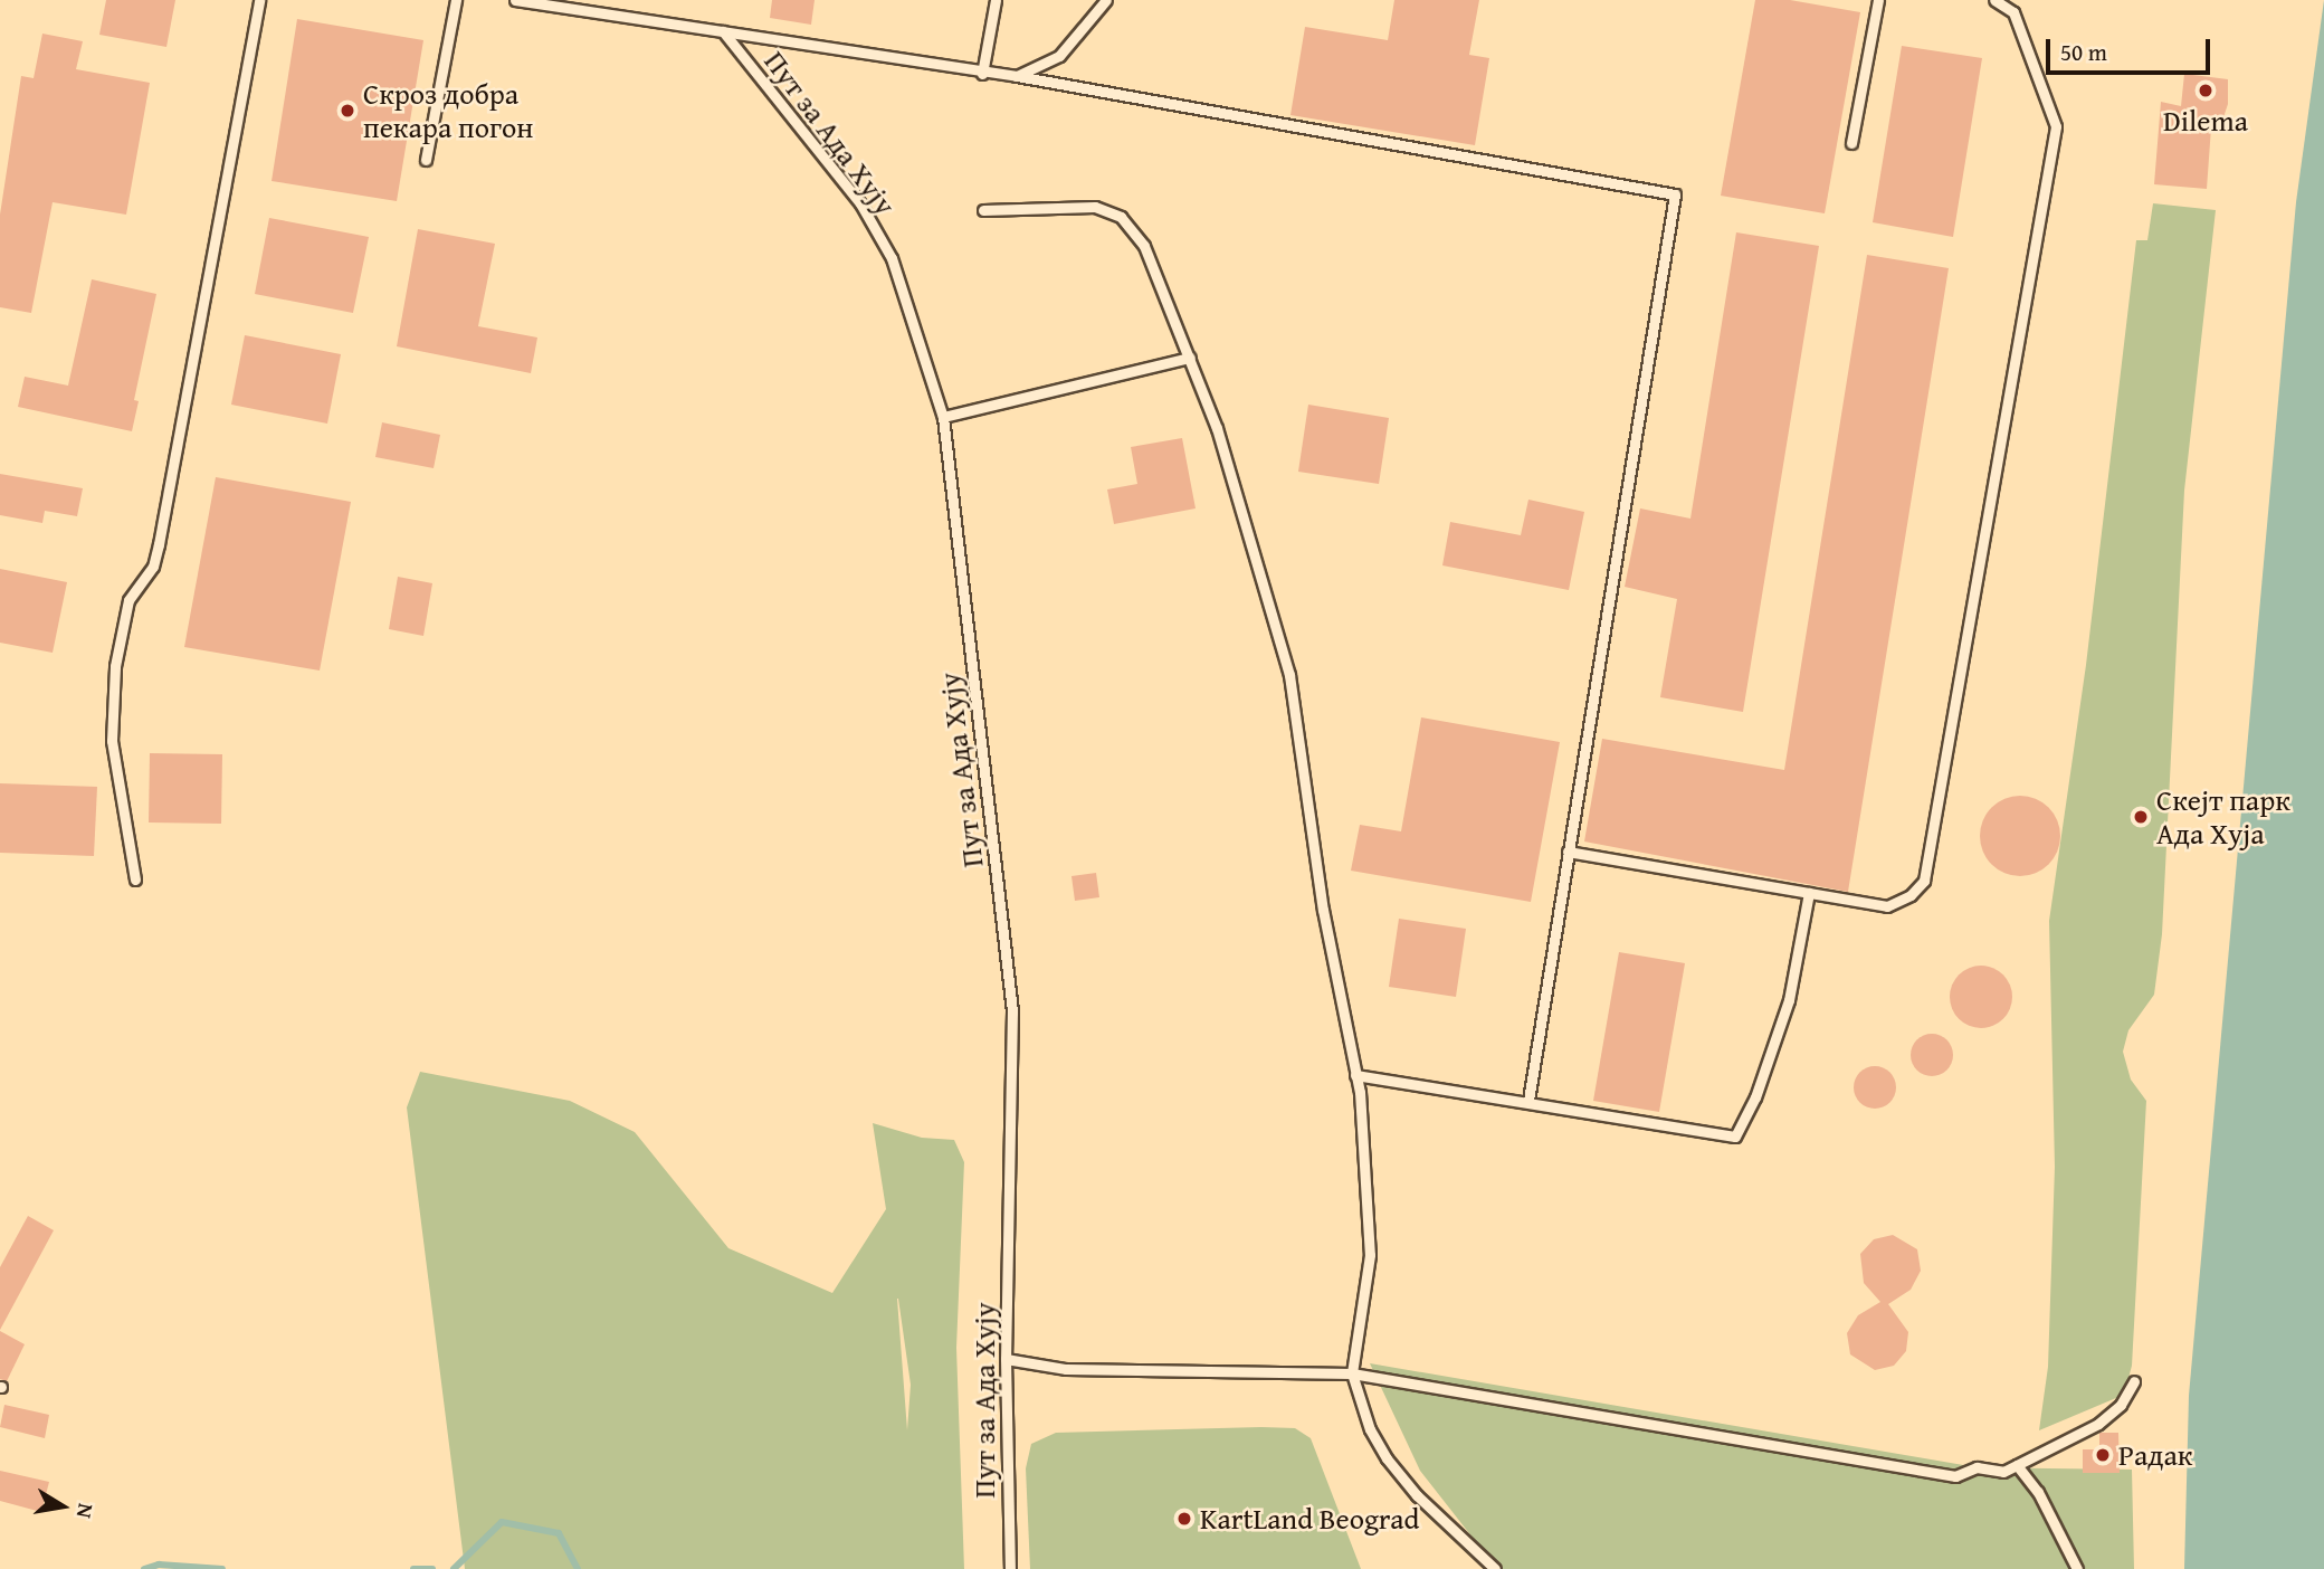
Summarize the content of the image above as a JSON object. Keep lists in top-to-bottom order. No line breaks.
{"streets":{"lane":["Пут за Ада Хују"]},"places":["Dilema","Скроз добра пекара погон","Скејт парк Ада Хуја","Радак","KartLand Beograd"],"scale_bar":"50 m","north":"right"}
